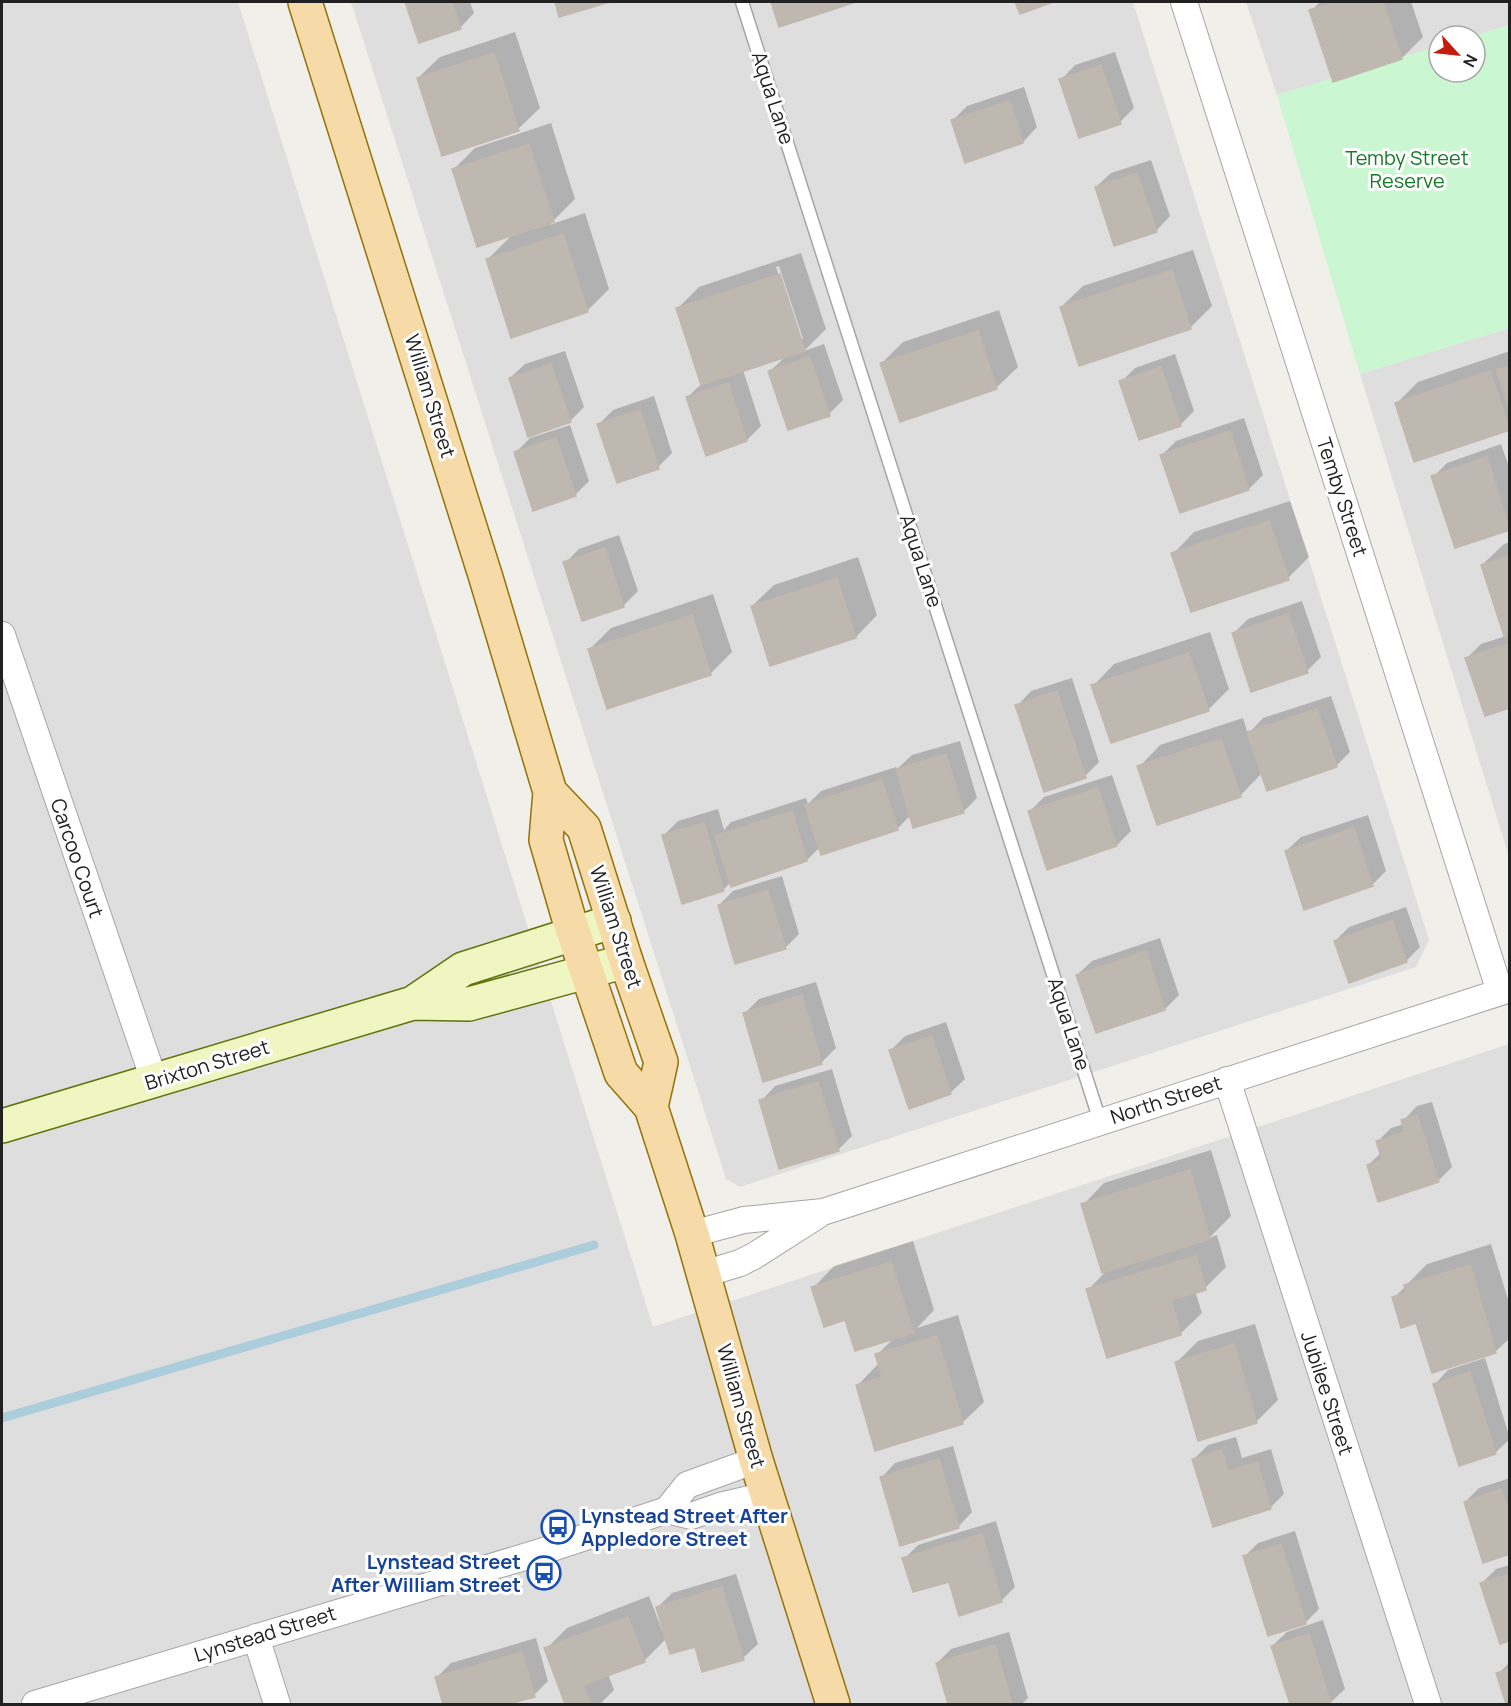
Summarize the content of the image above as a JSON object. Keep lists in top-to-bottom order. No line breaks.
{"streets":{"main road":["William Street","Brixton Street"],"street":["Temby Street","Carcoo Court","North Street","Jubilee Street","Lynstead Street"],"lane":["Aqua Lane"]},"crossings":[["Aqua Lane","North Street"],["William Street","Brixton Street"],["William Street","North Street"],["William Street","Lynstead Street"],["Temby Street","North Street"],["Carcoo Court","Brixton Street"],["North Street","Jubilee Street"]],"parks":["Temby Street Reserve"],"places":{"bus stop":["Lynstead Street After Appledore Street","Lynstead Street After William Street"]},"north":"bottom right"}
